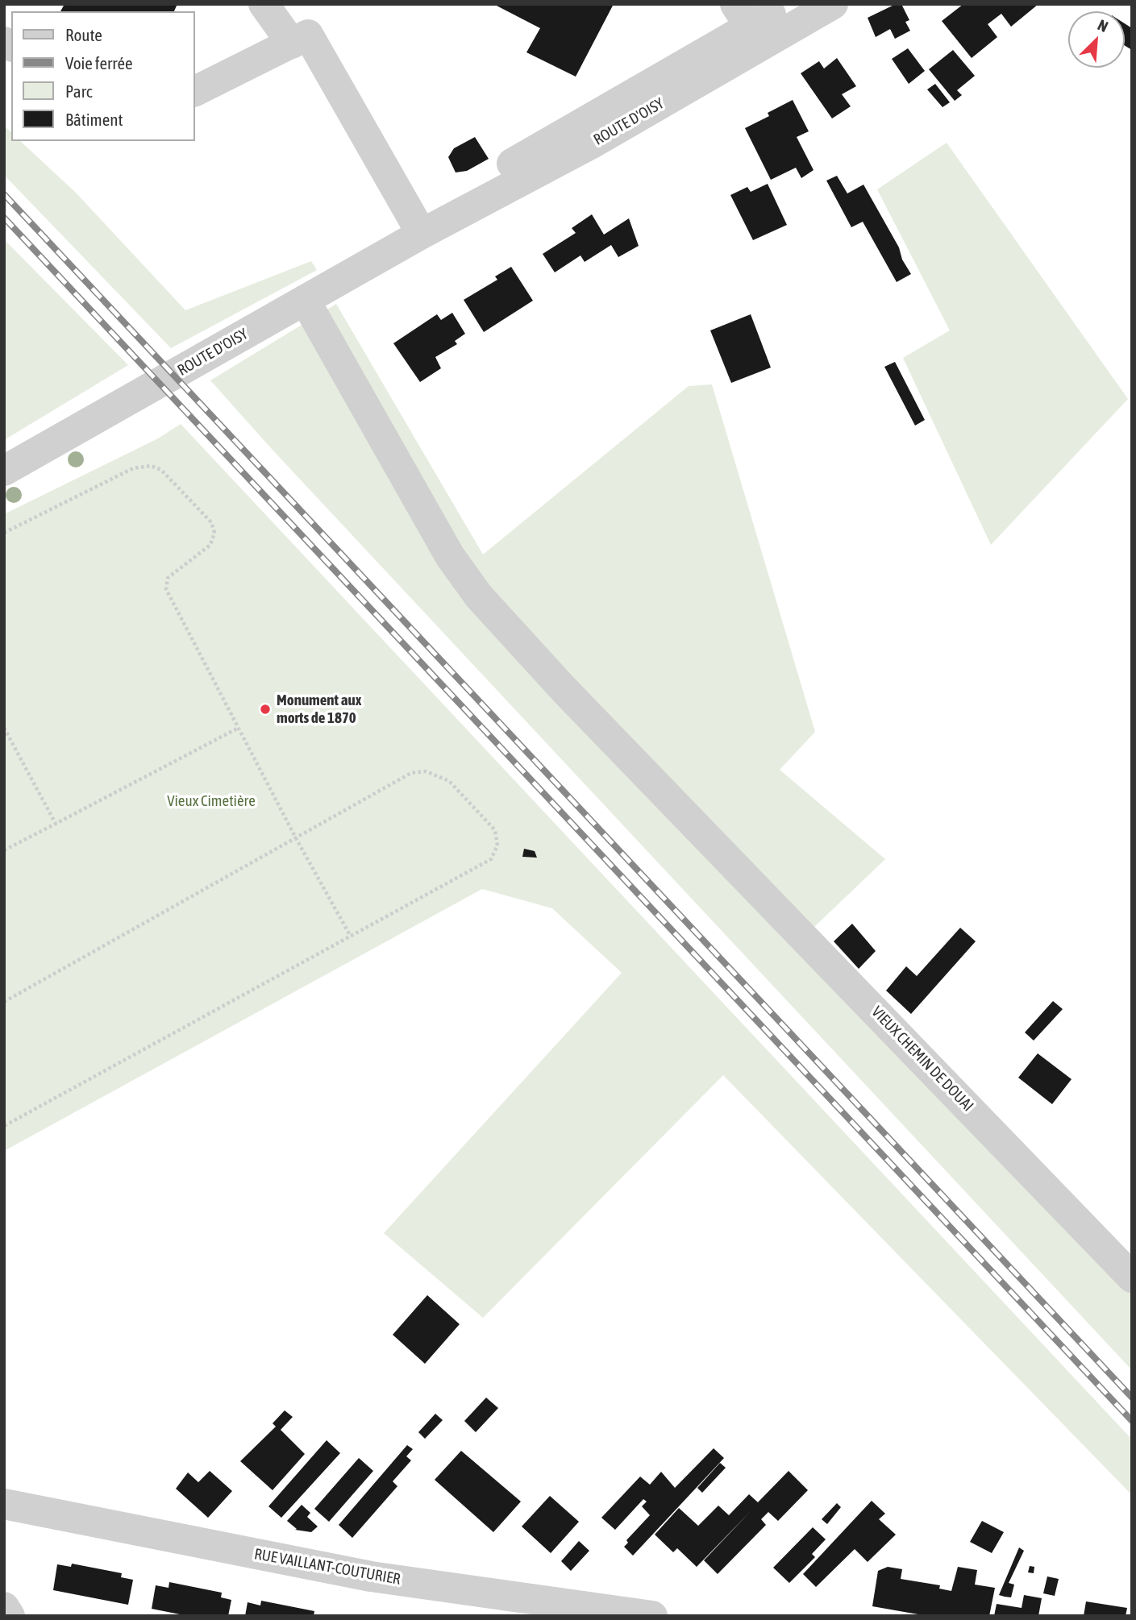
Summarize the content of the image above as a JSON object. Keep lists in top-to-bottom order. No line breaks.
{"streets":{"street":["ROUTE D'OISY","VIEUX CHEMIN DE DOUAI","RUE VAILLANT-COUTURIER"]},"crossings":[["ROUTE D'OISY","VIEUX CHEMIN DE DOUAI"]],"parks":["Vieux Cimetière"],"places":["Monument aux morts de 1870"],"legend":["Route","Voie ferrée","Parc","Bâtiment"],"north":"top right"}
